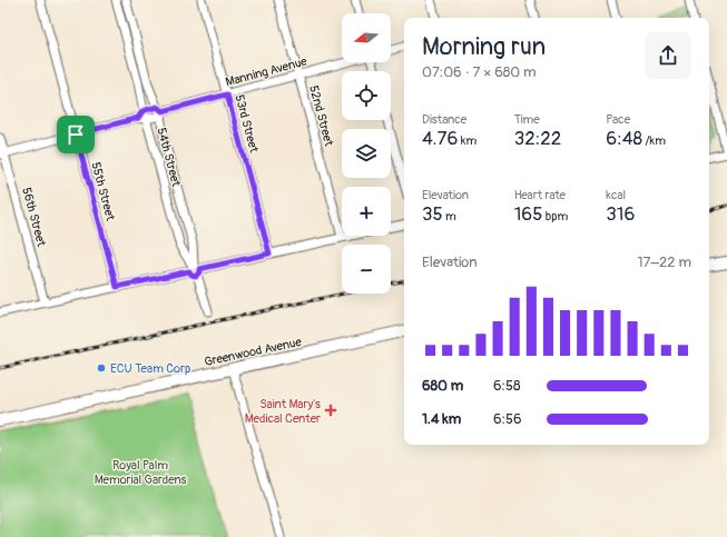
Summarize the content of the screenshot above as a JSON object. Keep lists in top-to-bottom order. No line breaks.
{"streets":{"main road":["Greenwood Avenue"],"street":["Manning Avenue","52nd Street","53rd Street","54th Street","55th Street","56th Street"]},"crossings":[["Manning Avenue","52nd Street"],["Manning Avenue","53rd Street"],["Manning Avenue","54th Street"],["Manning Avenue","55th Street"],["Manning Avenue","56th Street"]],"parks":["Royal Palm Memorial Gardens"],"places":{"other":["ECU Team Corp"],"health":["Saint Mary's Medical Center"]},"north":"left","page":{"map_buttons":["+","−"],"heading":["Morning run","07:06 · 7 × 680 m"],"stats":[["Distance","4.76 km"],["Time","32:22"],["Pace","6:48 /km"],["Elevation","35 m"],["Heart rate","165 bpm"],["kcal","316"]],"chart":["Elevation","17–22 m"],"list":[{"name":"680 m","note":"6:58"},{"name":"1.4 km","note":"6:56"}]}}
